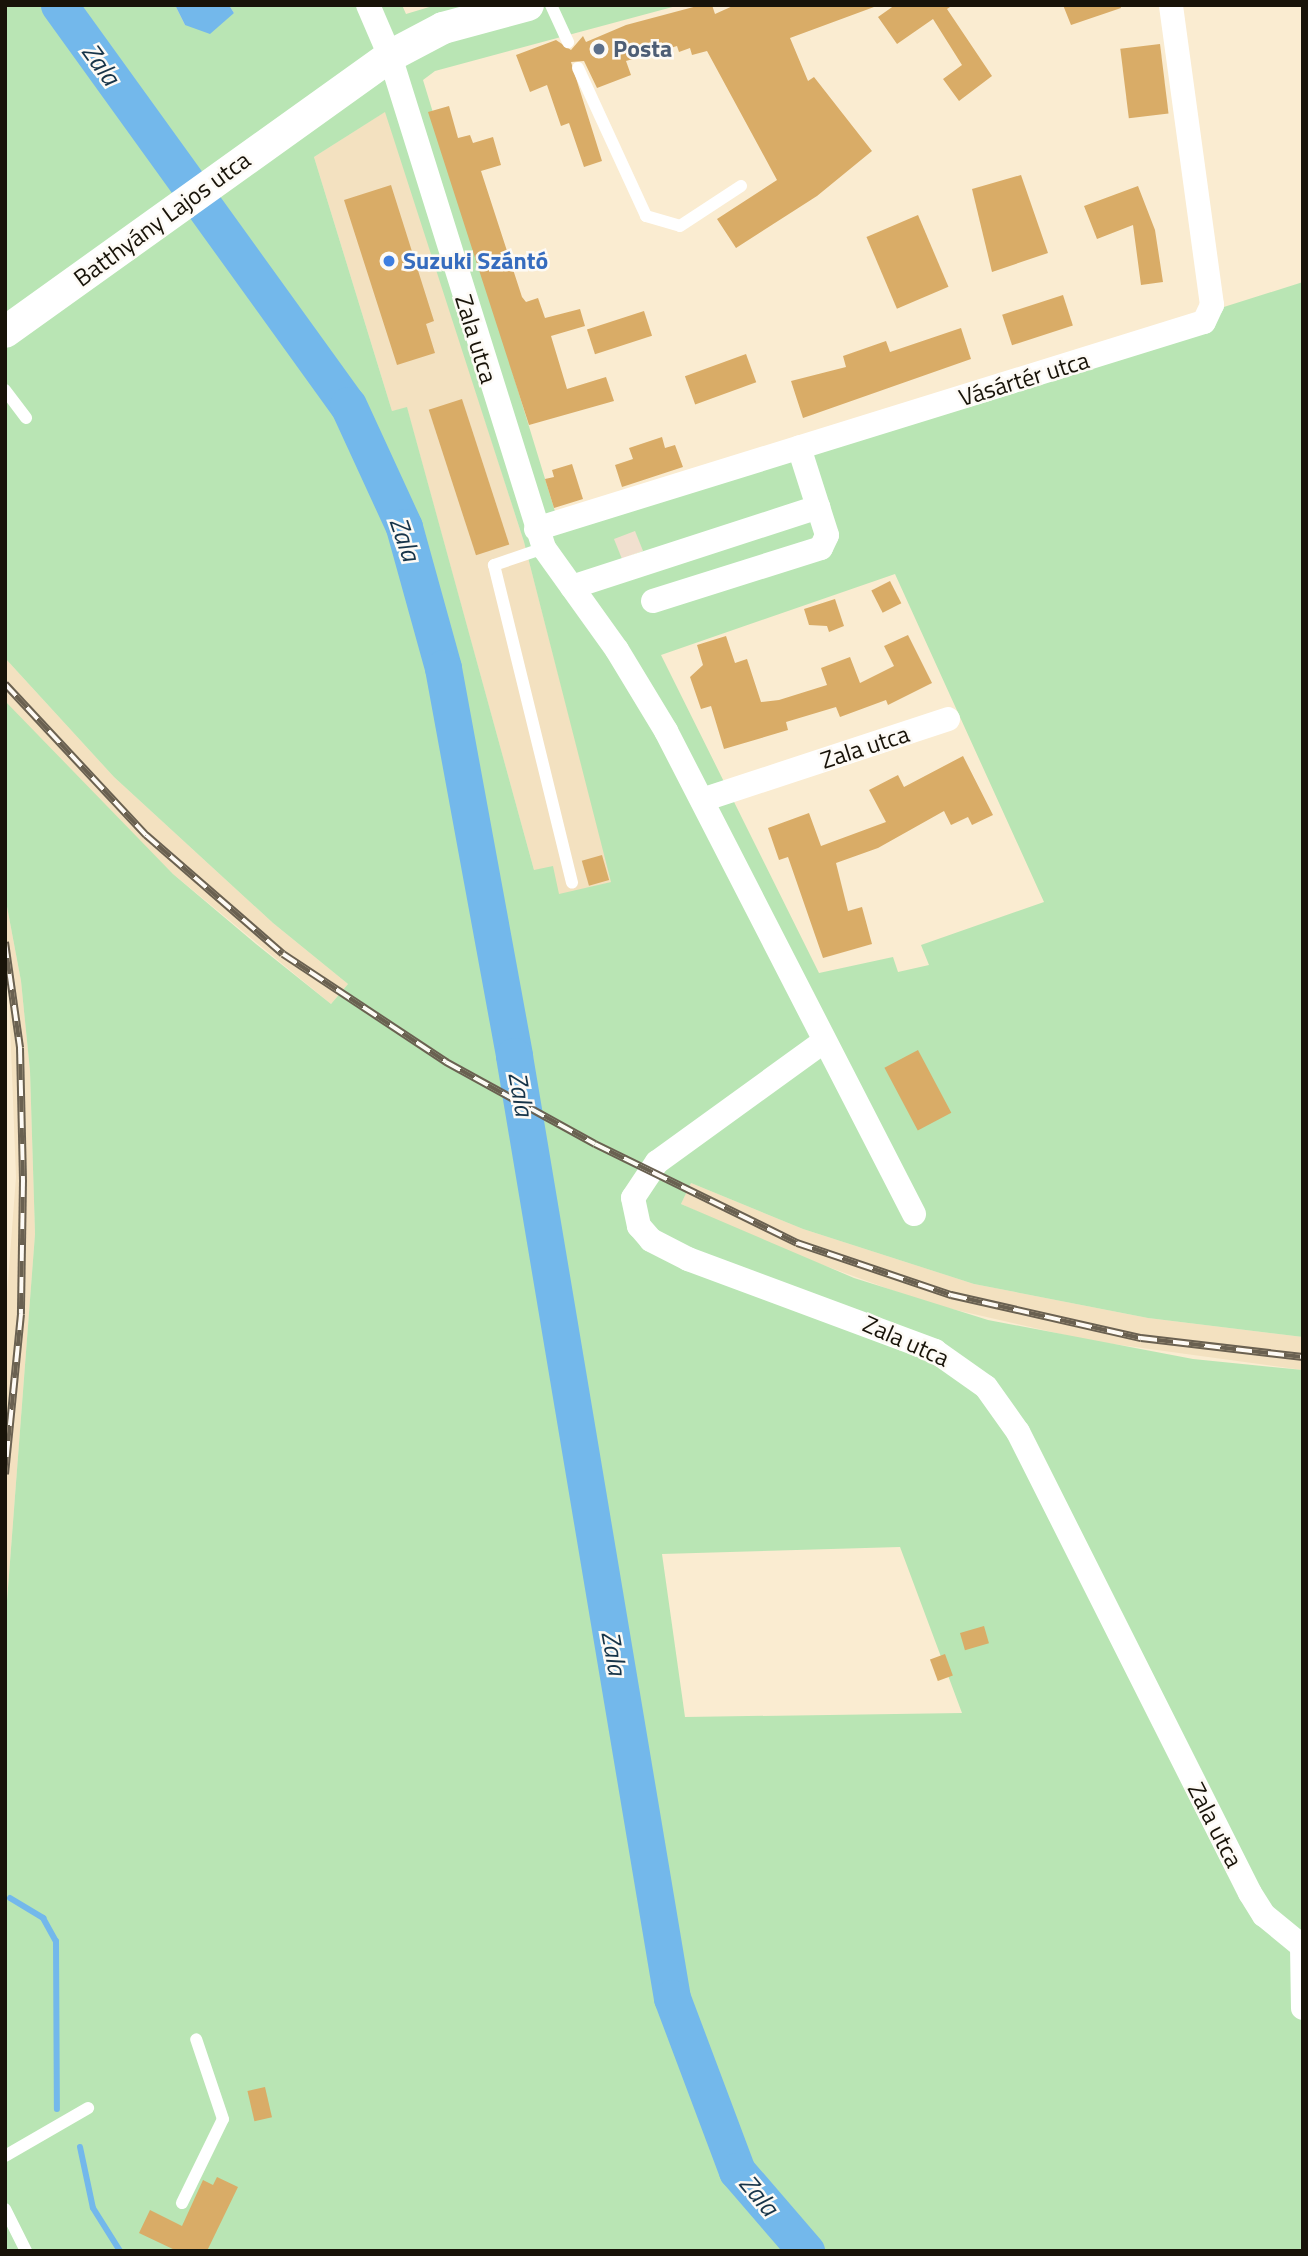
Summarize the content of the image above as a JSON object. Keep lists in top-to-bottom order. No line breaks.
{"streets":{"street":["Batthyány Lajos utca","Zala utca","Vásártér utca"]},"crossings":[["Batthyány Lajos utca","Zala utca"],["Zala utca","Vásártér utca"]],"water":["Zala"],"places":["Posta","Suzuki Szántó"]}
